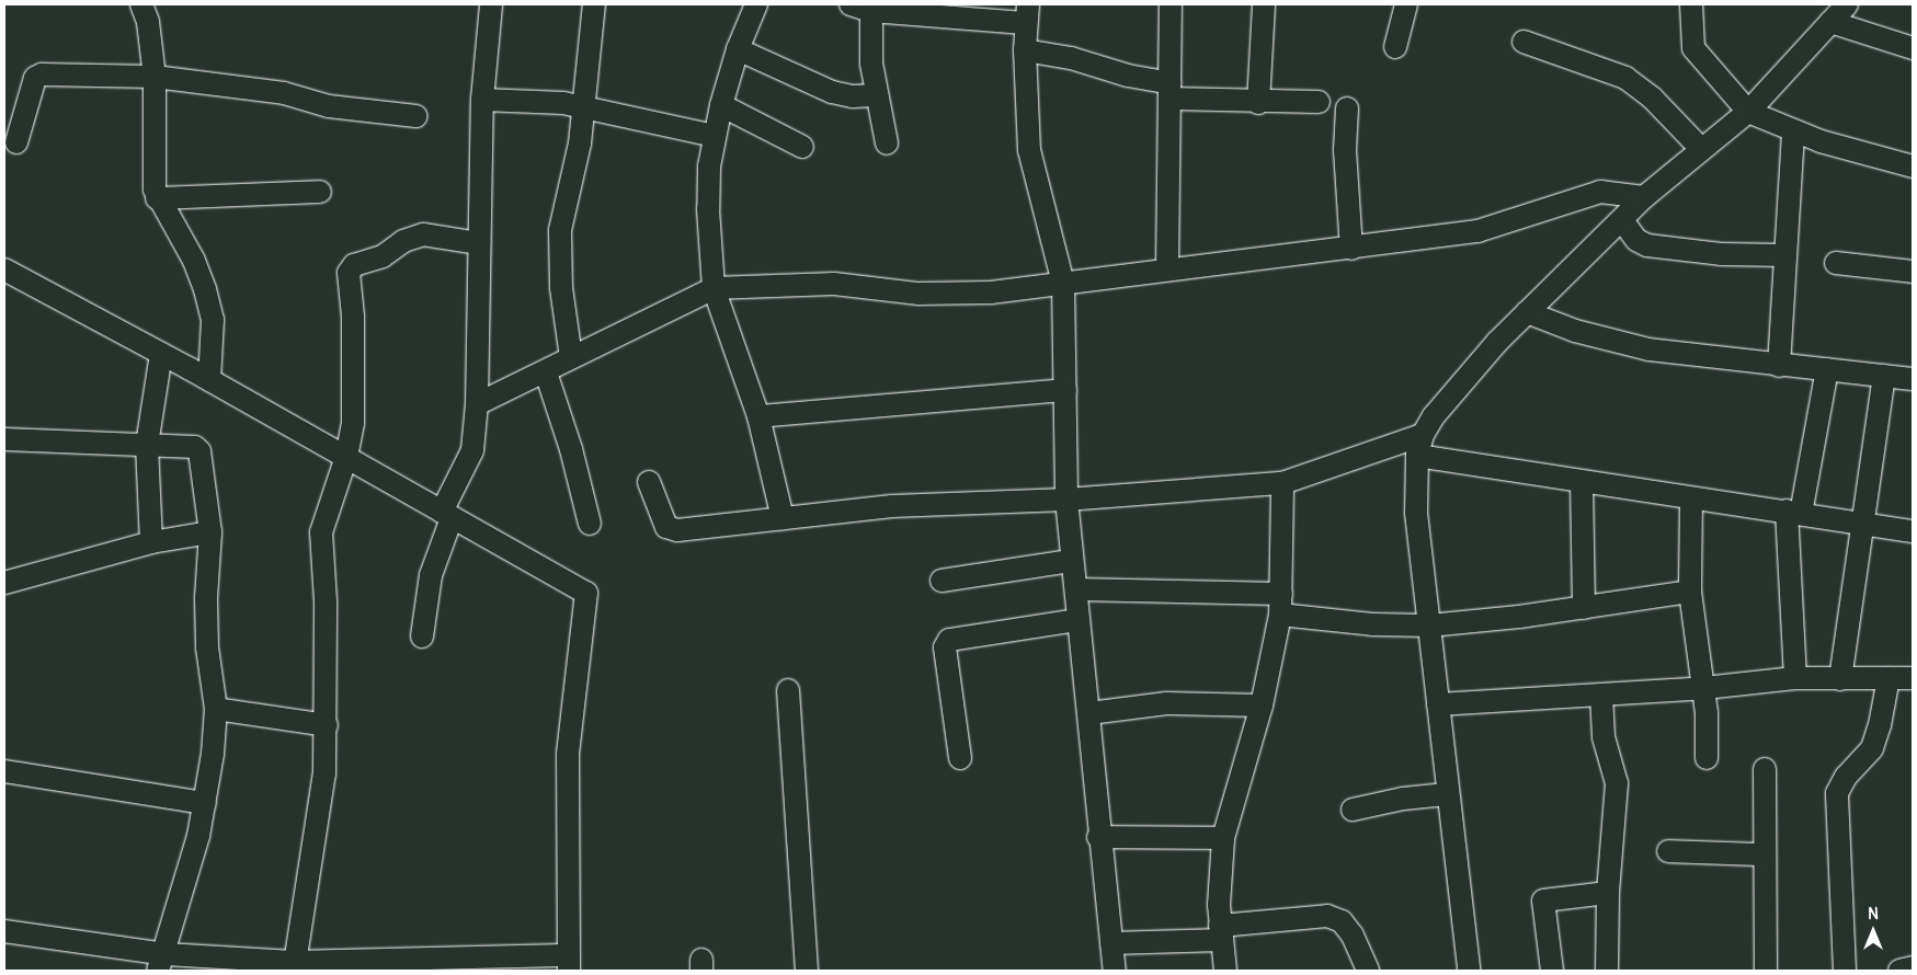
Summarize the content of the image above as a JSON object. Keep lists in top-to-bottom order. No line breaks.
{"north":"top"}
